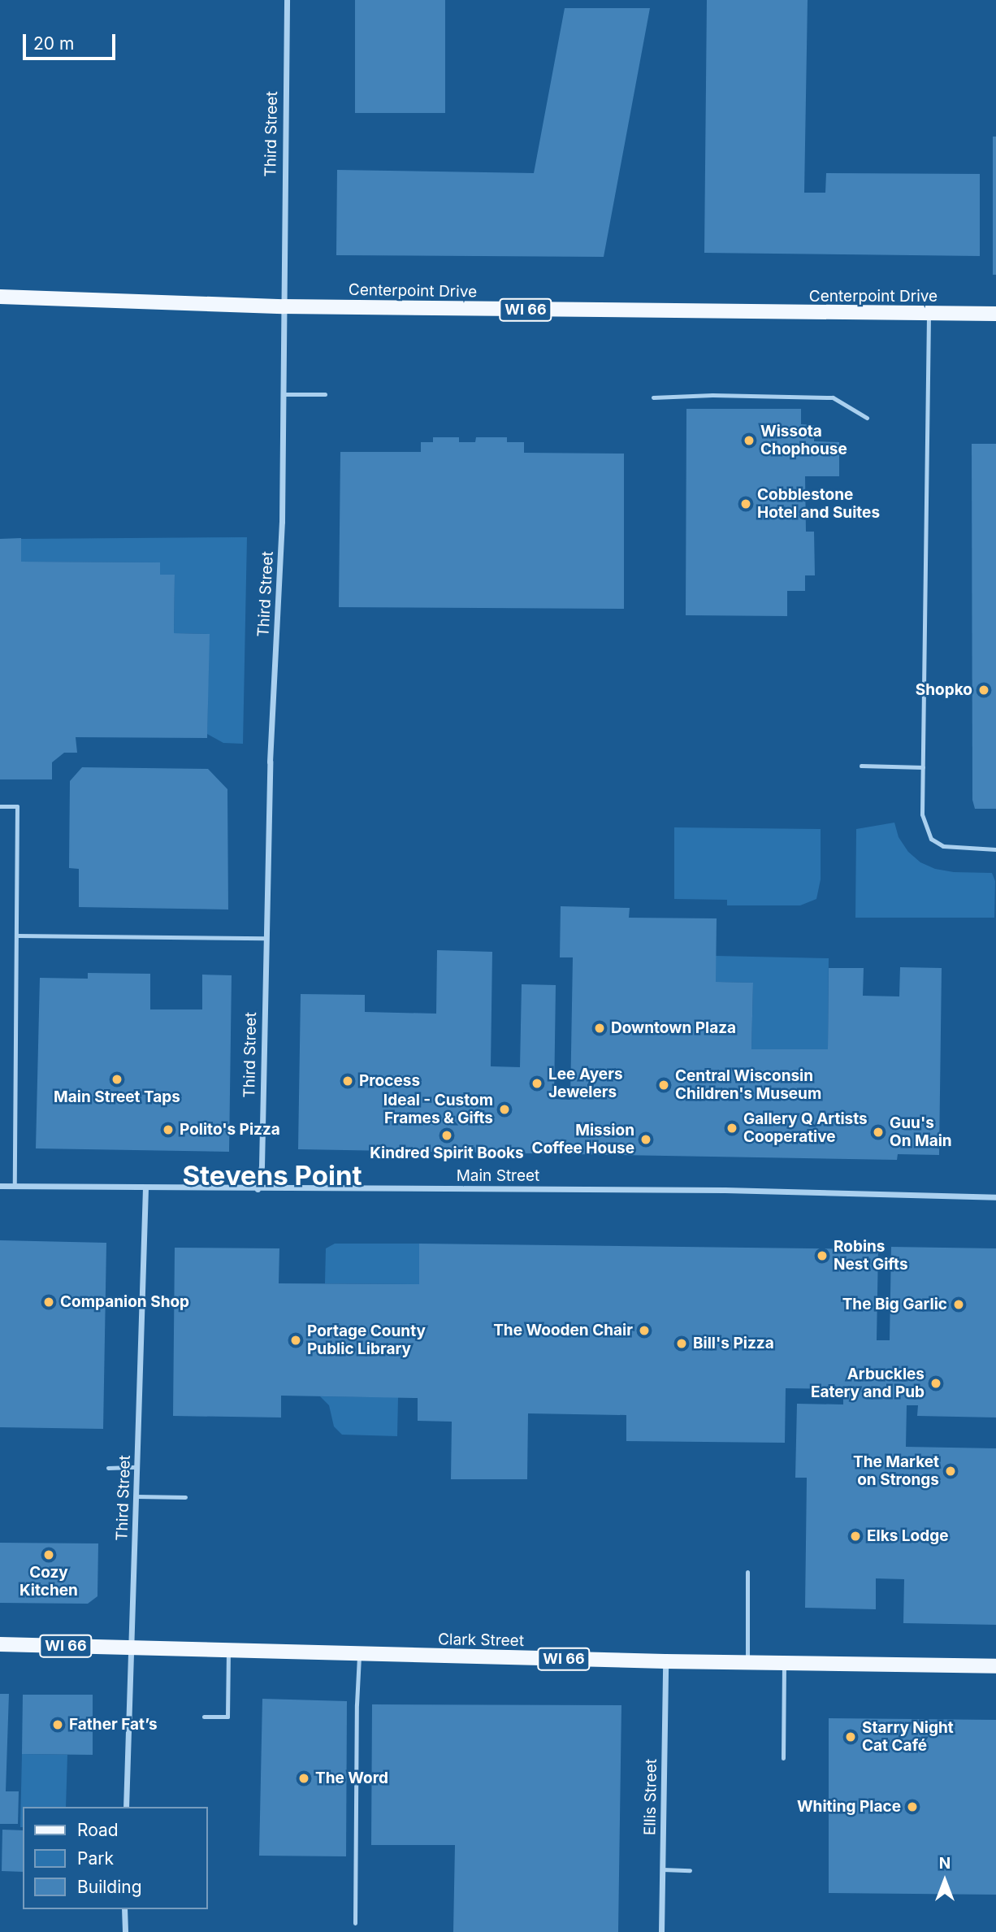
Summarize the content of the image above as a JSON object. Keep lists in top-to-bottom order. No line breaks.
{"streets":{"main road":["Centerpoint Drive","WI 66","Clark Street"],"street":["Third Street","Main Street","Ellis Street"]},"crossings":[["Third Street","Centerpoint Drive"],["Third Street","Main Street"],["Third Street","Clark Street"],["Clark Street","Ellis Street"]],"districts":["Stevens Point"],"places":["Wissota Chophouse","Cobblestone Hotel and Suites","Shopko","Downtown Plaza","Main Street Taps","Process","Lee Ayers Jewelers","Central Wisconsin Children's Museum","Ideal - Custom Frames & Gifts","Gallery Q Artists Cooperative","Polito's Pizza","Guu's On Main","Kindred Spirit Books","Mission Coffee House","Robins Nest Gifts","Companion Shop","The Big Garlic","The Wooden Chair","Portage County Public Library","Bill's Pizza","Arbuckles Eatery and Pub","The Market on Strongs","Elks Lodge","Cozy Kitchen","Father Fat’s","Starry Night Cat Café","The Word","Whiting Place"],"legend":["Road","Park","Building"],"scale_bar":"20 m","north":"top"}
